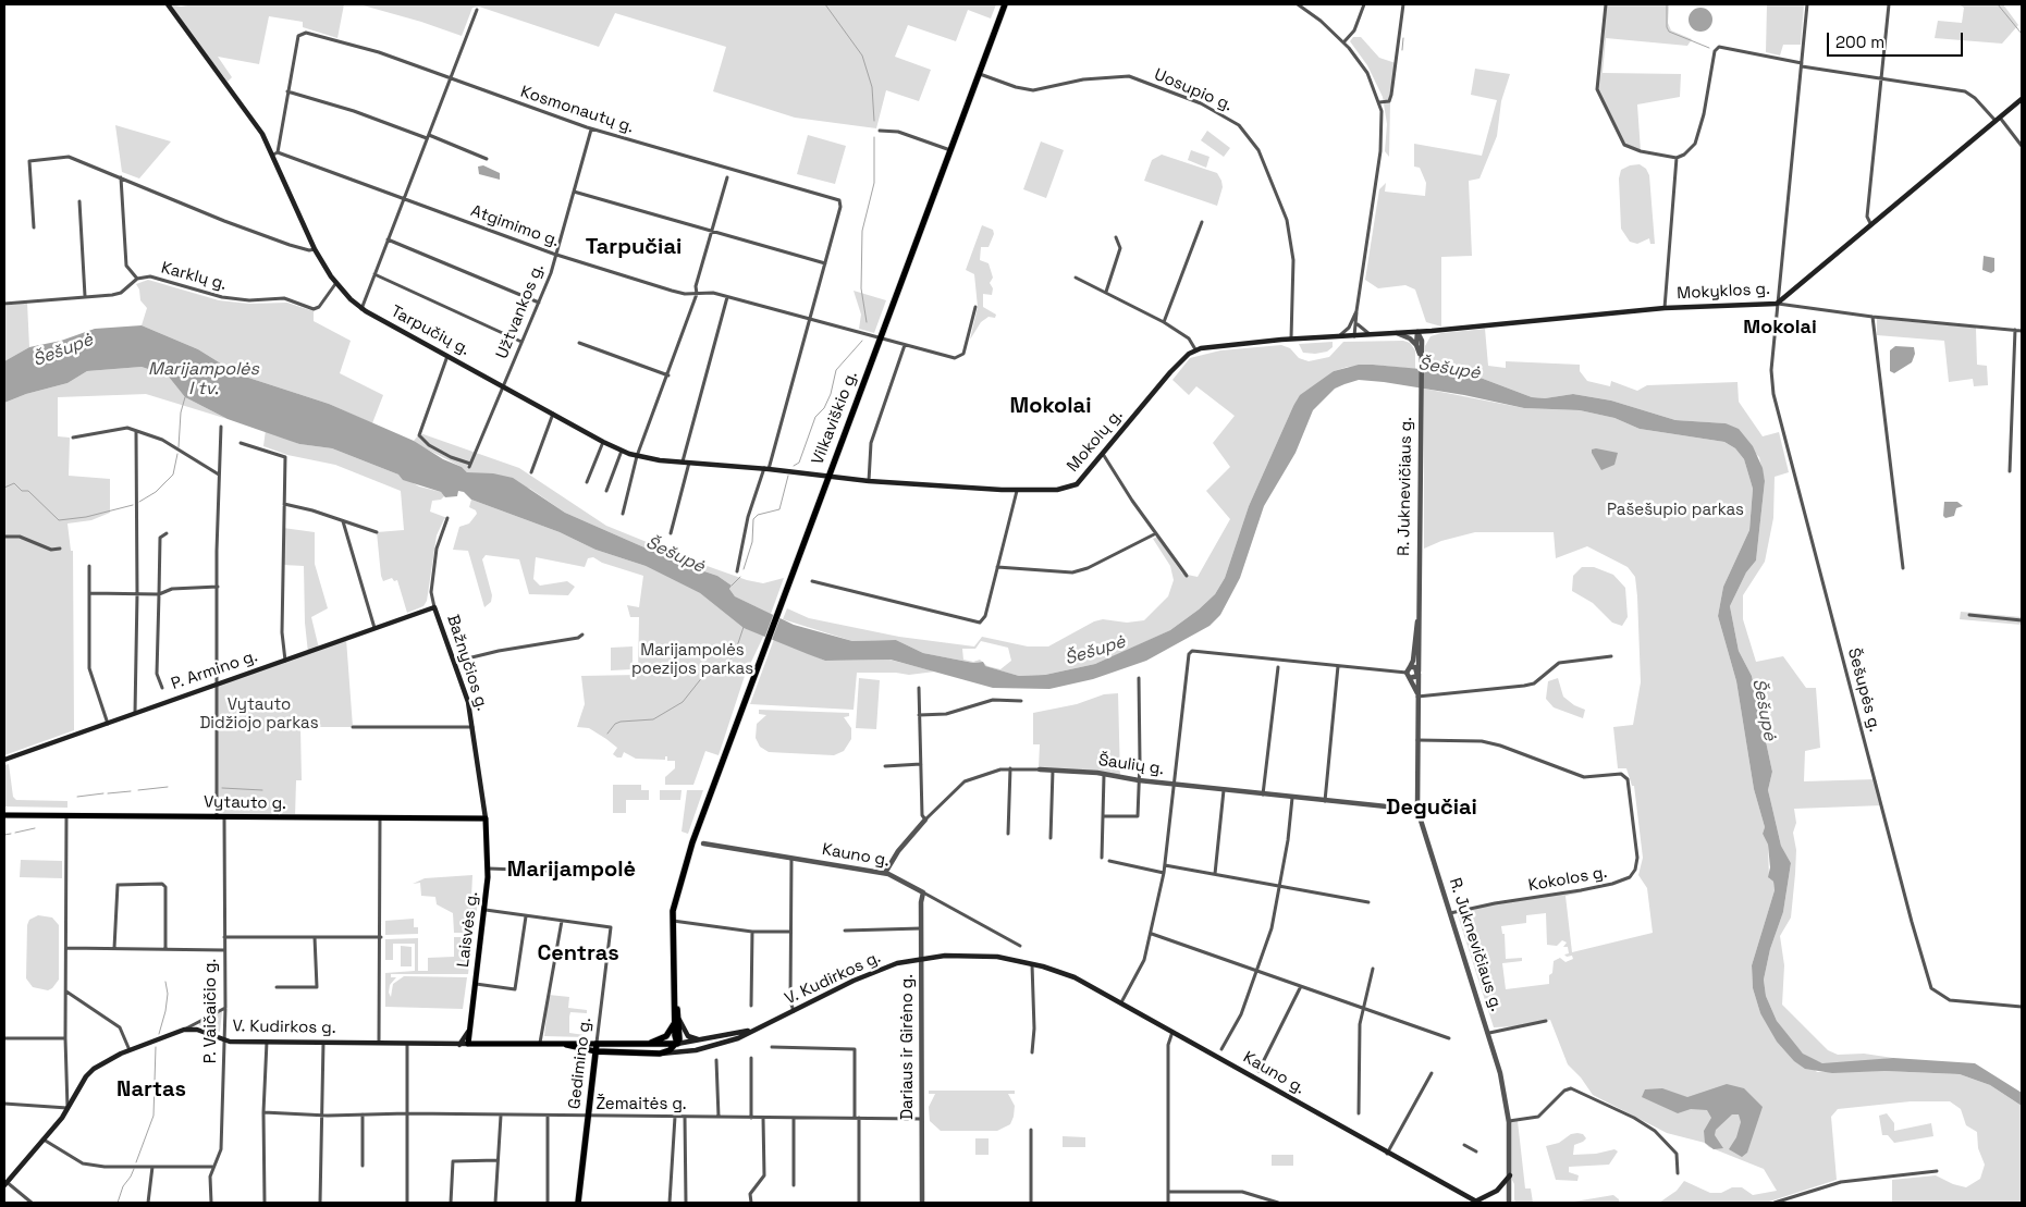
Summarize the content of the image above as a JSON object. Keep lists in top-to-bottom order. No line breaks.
{"streets":{"highway":["Vilkaviškio g.","V. Kudirkos g.","Gedimino g."],"main road":["Mokyklos g.","Tarpučių g.","Mokolų g.","Bažnyčios g.","P. Armino g.","Vytauto g.","Kauno g.","Laisvės g."],"street":["Uosupio g.","Kosmonautų g.","Atgimimo g.","Karklų g.","Užtvankos g.","R. Juknevičiaus g.","Šešupės g.","Šaulių g.","Kokolos g.","P. Vaičaičio g.","Dariaus ir Girėno g.","Žemaitės g."]},"crossings":[["Uosupio g.","Vilkaviškio g."],["Uosupio g.","Mokolų g."],["Kosmonautų g.","Užtvankos g."],["Atgimimo g.","Užtvankos g."],["Atgimimo g.","Tarpučių g."],["Atgimimo g.","Vilkaviškio g."],["Karklų g.","Tarpučių g."],["Mokyklos g.","Mokolų g."],["Mokyklos g.","R. Juknevičiaus g."],["Mokyklos g.","Šešupės g."],["Užtvankos g.","Tarpučių g."],["Tarpučių g.","Vilkaviškio g."],["Tarpučių g.","Mokolų g."],["Vilkaviškio g.","Mokolų g."],["Vilkaviškio g.","V. Kudirkos g."],["R. Juknevičiaus g.","Šaulių g."],["R. Juknevičiaus g.","Kokolos g."],["Bažnyčios g.","P. Armino g."],["Bažnyčios g.","Vytauto g."],["Bažnyčios g.","Laisvės g."],["Šaulių g.","Kauno g."],["Vytauto g.","Laisvės g."],["Vytauto g.","P. Vaičaičio g."],["Kauno g.","V. Kudirkos g."],["Kauno g.","Dariaus ir Girėno g."],["Laisvės g.","V. Kudirkos g."],["V. Kudirkos g.","P. Vaičaičio g."],["V. Kudirkos g.","Dariaus ir Girėno g."],["V. Kudirkos g.","Gedimino g."],["Dariaus ir Girėno g.","Žemaitės g."],["Gedimino g.","Žemaitės g."]],"districts":["Tarpučiai","Mokolai","Mokolai","Degučiai","Marijampolė","Centras","Nartas"],"water":["Šešupė","Marijampolės I tv."],"parks":["Pašešupio parkas","Marijampolės poezijos parkas","Vytauto Didžiojo parkas"],"scale_bar":"200 m"}
